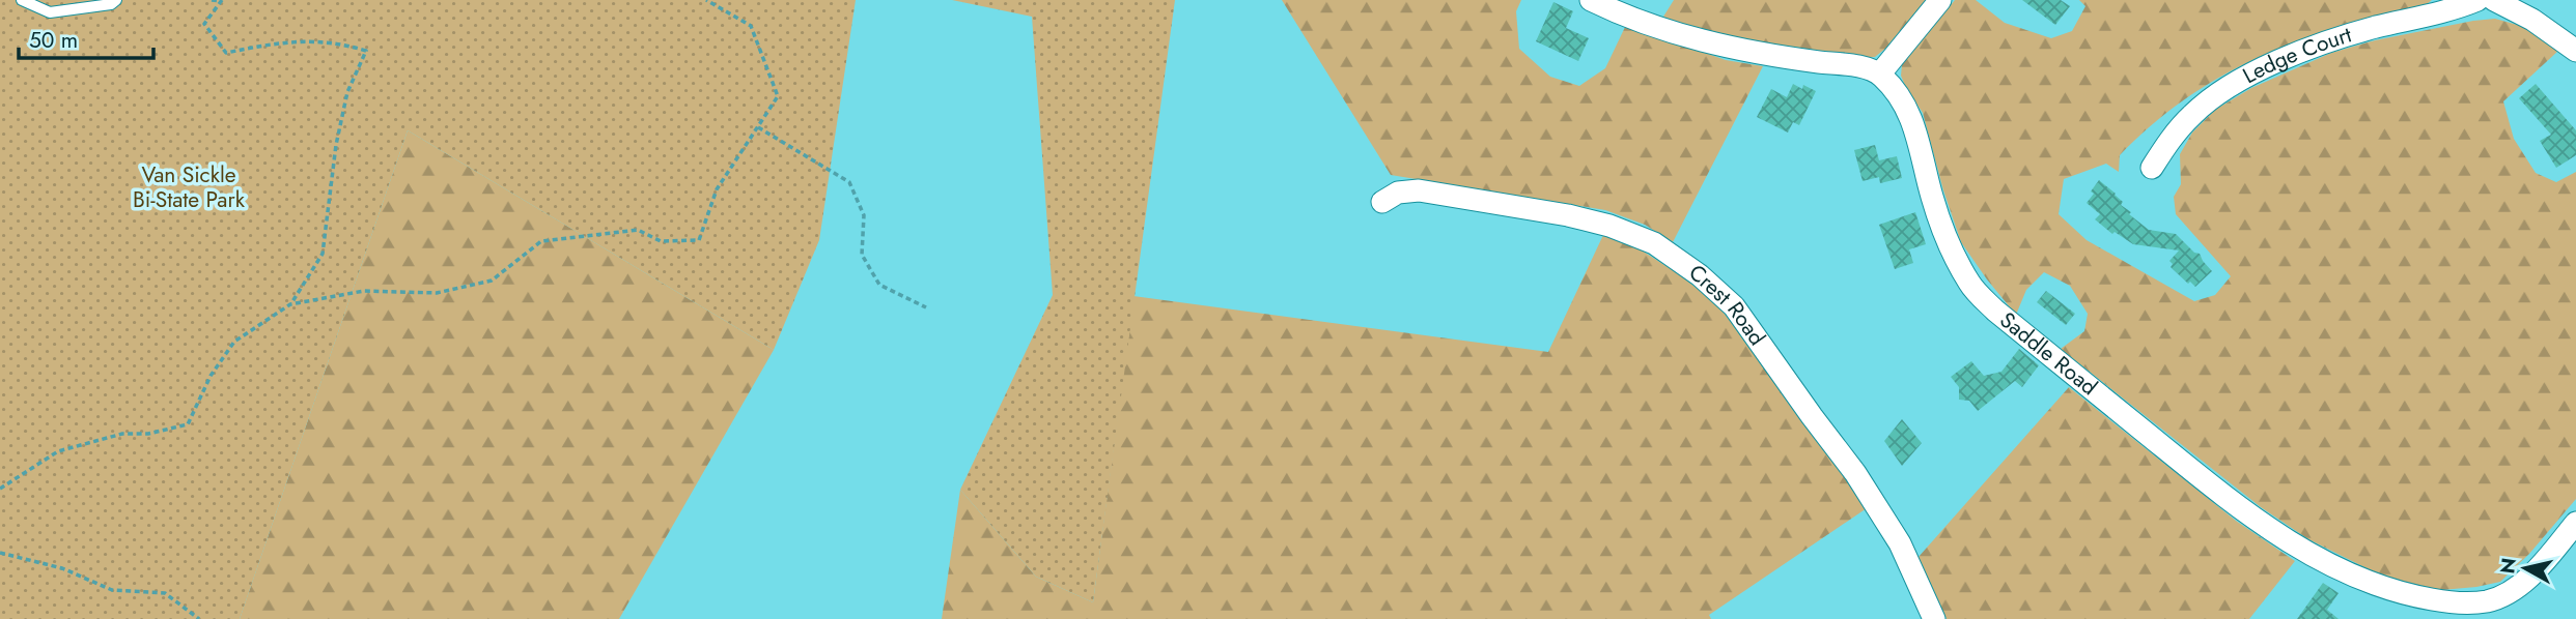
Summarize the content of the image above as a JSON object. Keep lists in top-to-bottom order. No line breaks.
{"streets":{"street":["Ledge Court","Crest Road","Saddle Road"]},"parks":["Van Sickle Bi-State Park"],"scale_bar":"50 m","north":"left"}
